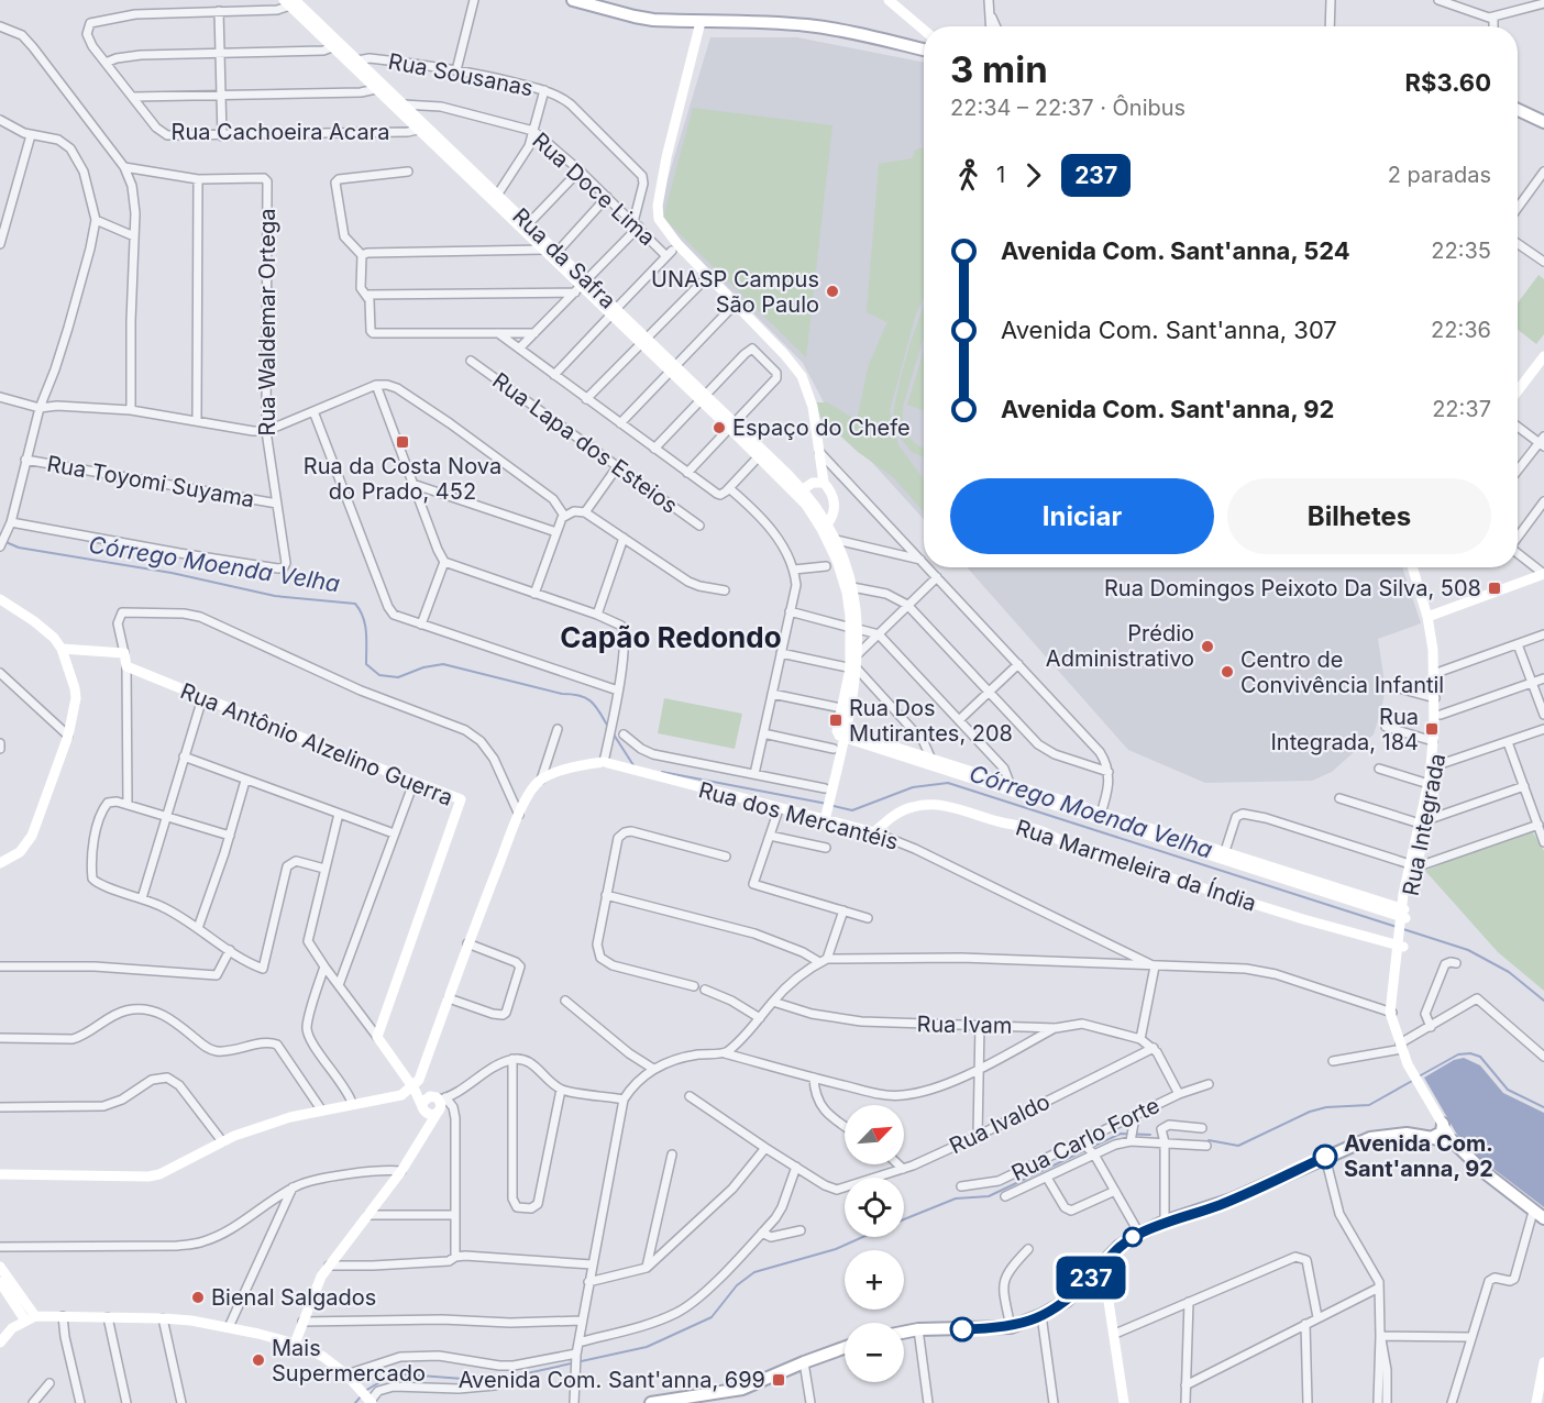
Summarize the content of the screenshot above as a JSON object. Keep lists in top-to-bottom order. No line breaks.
{"streets":{"street":["Rua Sousanas","Rua Cachoeira Acara","Rua Doce Lima","Rua da Safra","Rua Waldemar Ortega","Rua Lapa dos Esteios","Rua Toyomi Suyama","Rua Antônio Alzelino Guerra","Rua dos Mercantéis","Rua Integrada","Rua Marmeleira da Índia","Rua Ivam","Rua Ivaldo","Rua Carlo Forte"]},"crossings":[["Rua Sousanas","Rua Doce Lima"],["Rua Sousanas","Rua da Safra"],["Rua Cachoeira Acara","Rua da Safra"],["Rua Doce Lima","Rua da Safra"],["Rua Waldemar Ortega","Rua Toyomi Suyama"],["Rua dos Mercantéis","Rua Marmeleira da Índia"],["Rua Integrada","Rua Marmeleira da Índia"],["Rua Ivam","Rua Ivaldo"]],"districts":["Capão Redondo"],"water":["Córrego Moenda Velha"],"places":{"other":["UNASP Campus São Paulo","Espaço do Chefe","Prédio Administrativo","Centro de Convivência Infantil","Avenida Com. Sant'anna, 92","Bienal Salgados","Mais Supermercado"],"transit":["Rua da Costa Nova do Prado, 452","Rua Domingos Peixoto Da Silva, 508","Rua Dos Mutirantes, 208","Rua Integrada, 184","Avenida Com. Sant'anna, 699"]},"lines":["bus line 237"],"north":"top right","page":{"on_map":"237","heading":["3 min","22:34 – 22:37 · Ônibus","R$3.60"],"legs":["1","237","2 paradas"],"list":[{"name":"Avenida Com. Sant'anna, 524","value":"22:35"},{"name":"Avenida Com. Sant'anna, 307","value":"22:36"},{"name":"Avenida Com. Sant'anna, 92","value":"22:37"}],"buttons":["Iniciar","Bilhetes"],"map_buttons":["+","−"]}}
